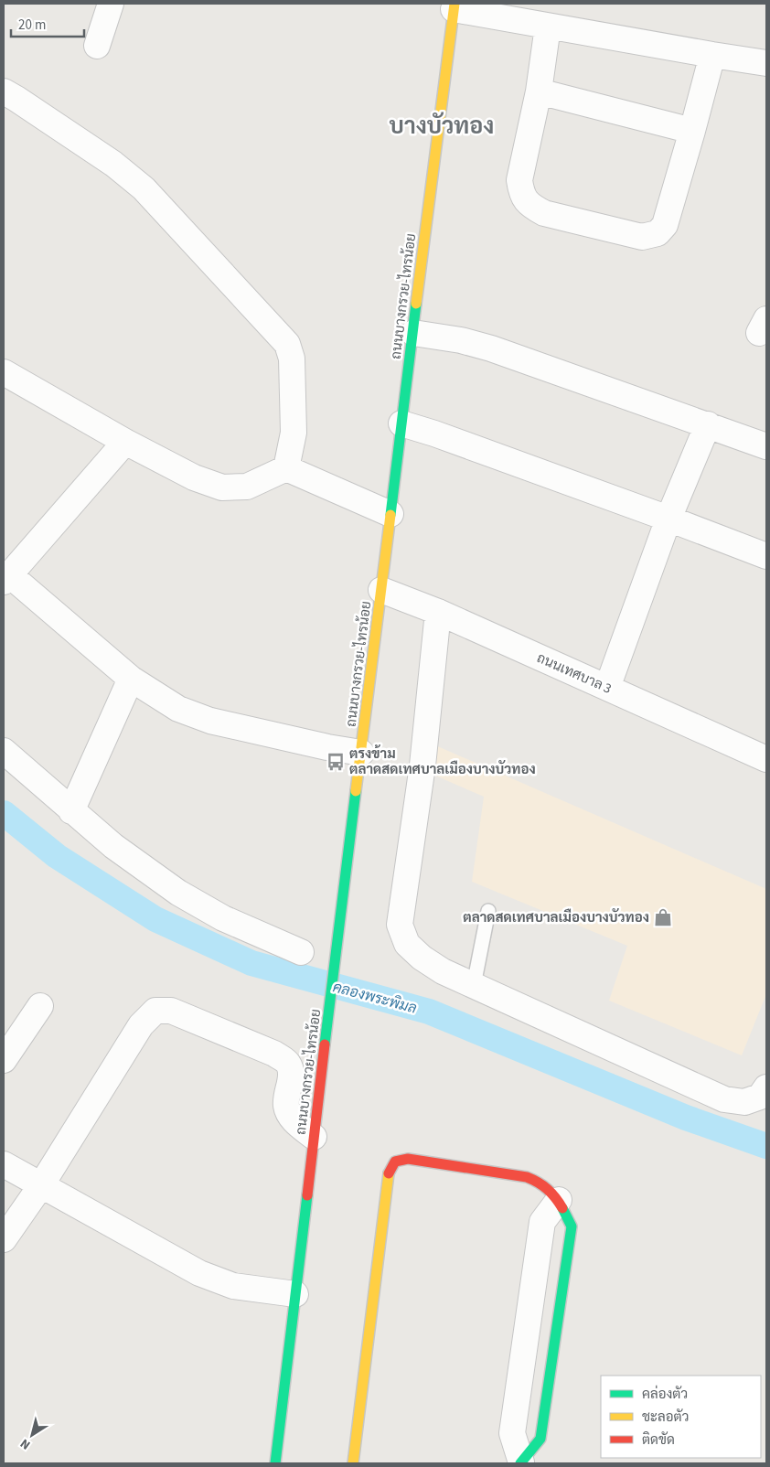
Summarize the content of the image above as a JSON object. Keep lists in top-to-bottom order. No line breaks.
{"streets":{"main road":["ถนนบางกรวย-ไทรน้อย"],"street":["ถนนเทศบาล 3"]},"crossings":[["ถนนบางกรวย-ไทรน้อย","ถนนเทศบาล 3"]],"districts":["บางบัวทอง"],"water":["คลองพระพิมล"],"places":{"bus stop":["ตรงข้าม ตลาดสดเทศบาลเมืองบางบัวทอง"],"shop":["ตลาดสดเทศบาลเมืองบางบัวทอง"]},"legend":["คล่องตัว","ชะลอตัว","ติดขัด"],"scale_bar":"20 m","north":"bottom left"}
